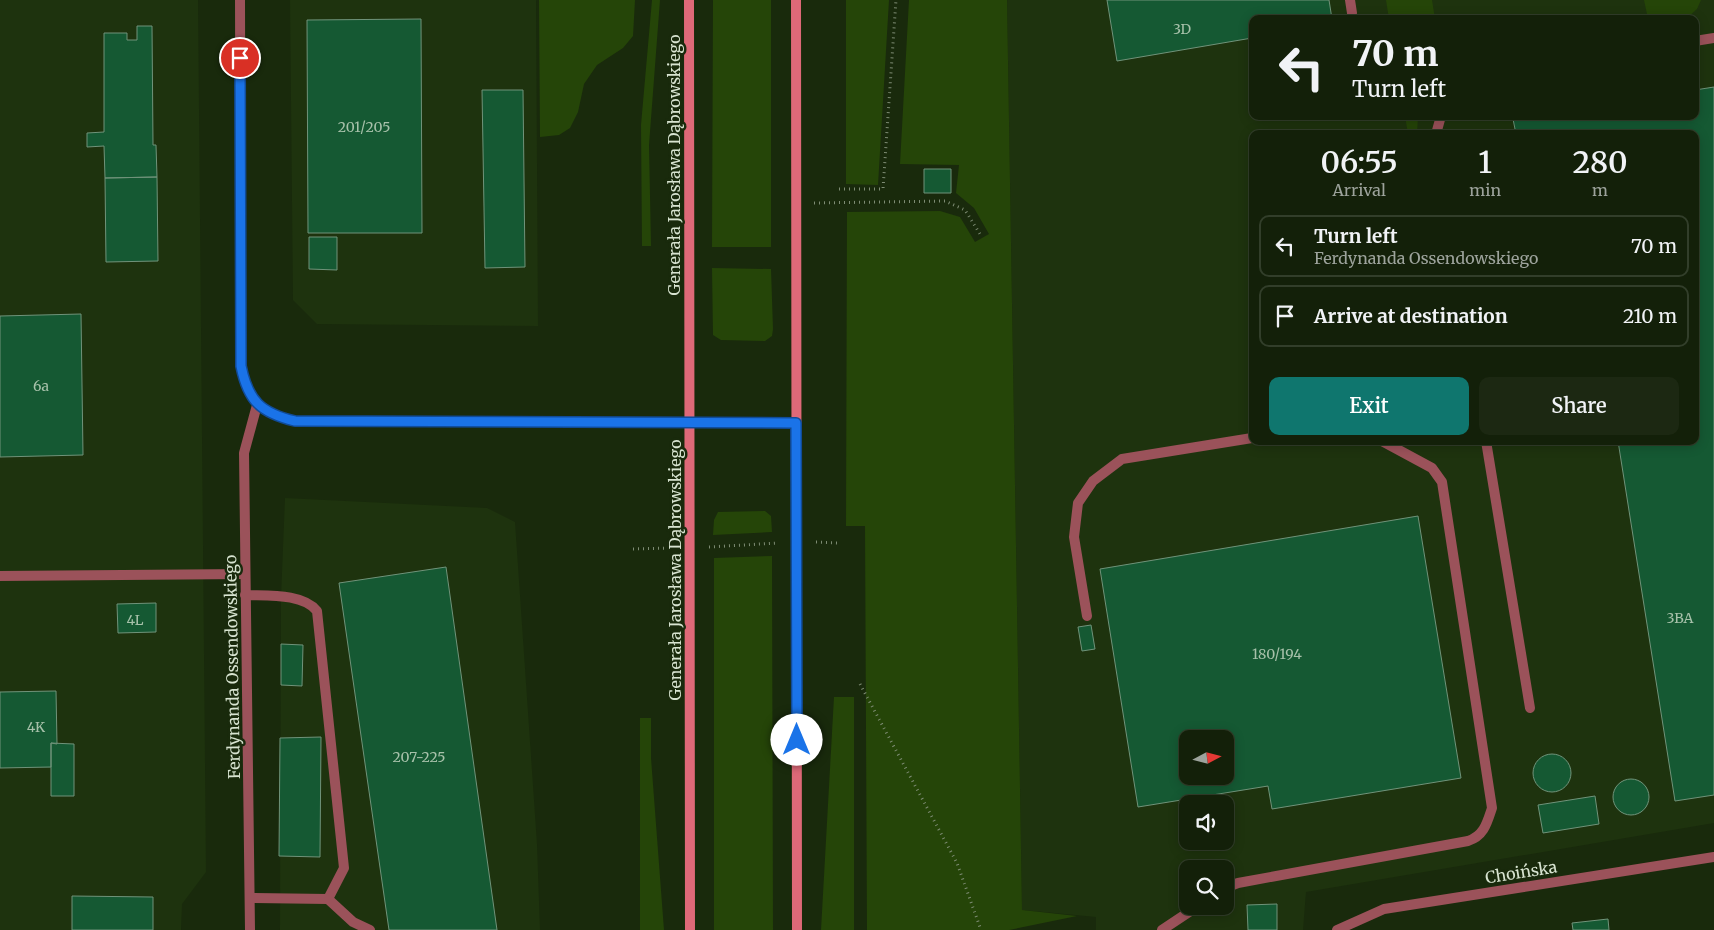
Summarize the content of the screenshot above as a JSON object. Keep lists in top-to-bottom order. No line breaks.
{"streets":{"main road":["Generała Jarosława Dąbrowskiego"],"street":["Ferdynanda Ossendowskiego","Choińska"]},"house_numbers":["3D","201/205","6a","3BA","4L","180/194","4K","207-225"],"north":"right","page":{"turn":["70 m","Turn left"],"eta":["06:55","Arrival","1","min","280","m"],"list":[{"name":"Turn left","note":"Ferdynanda Ossendowskiego","value":"70 m"},{"name":"Arrive at destination","value":"210 m"}],"buttons":["Exit","Share"]}}
